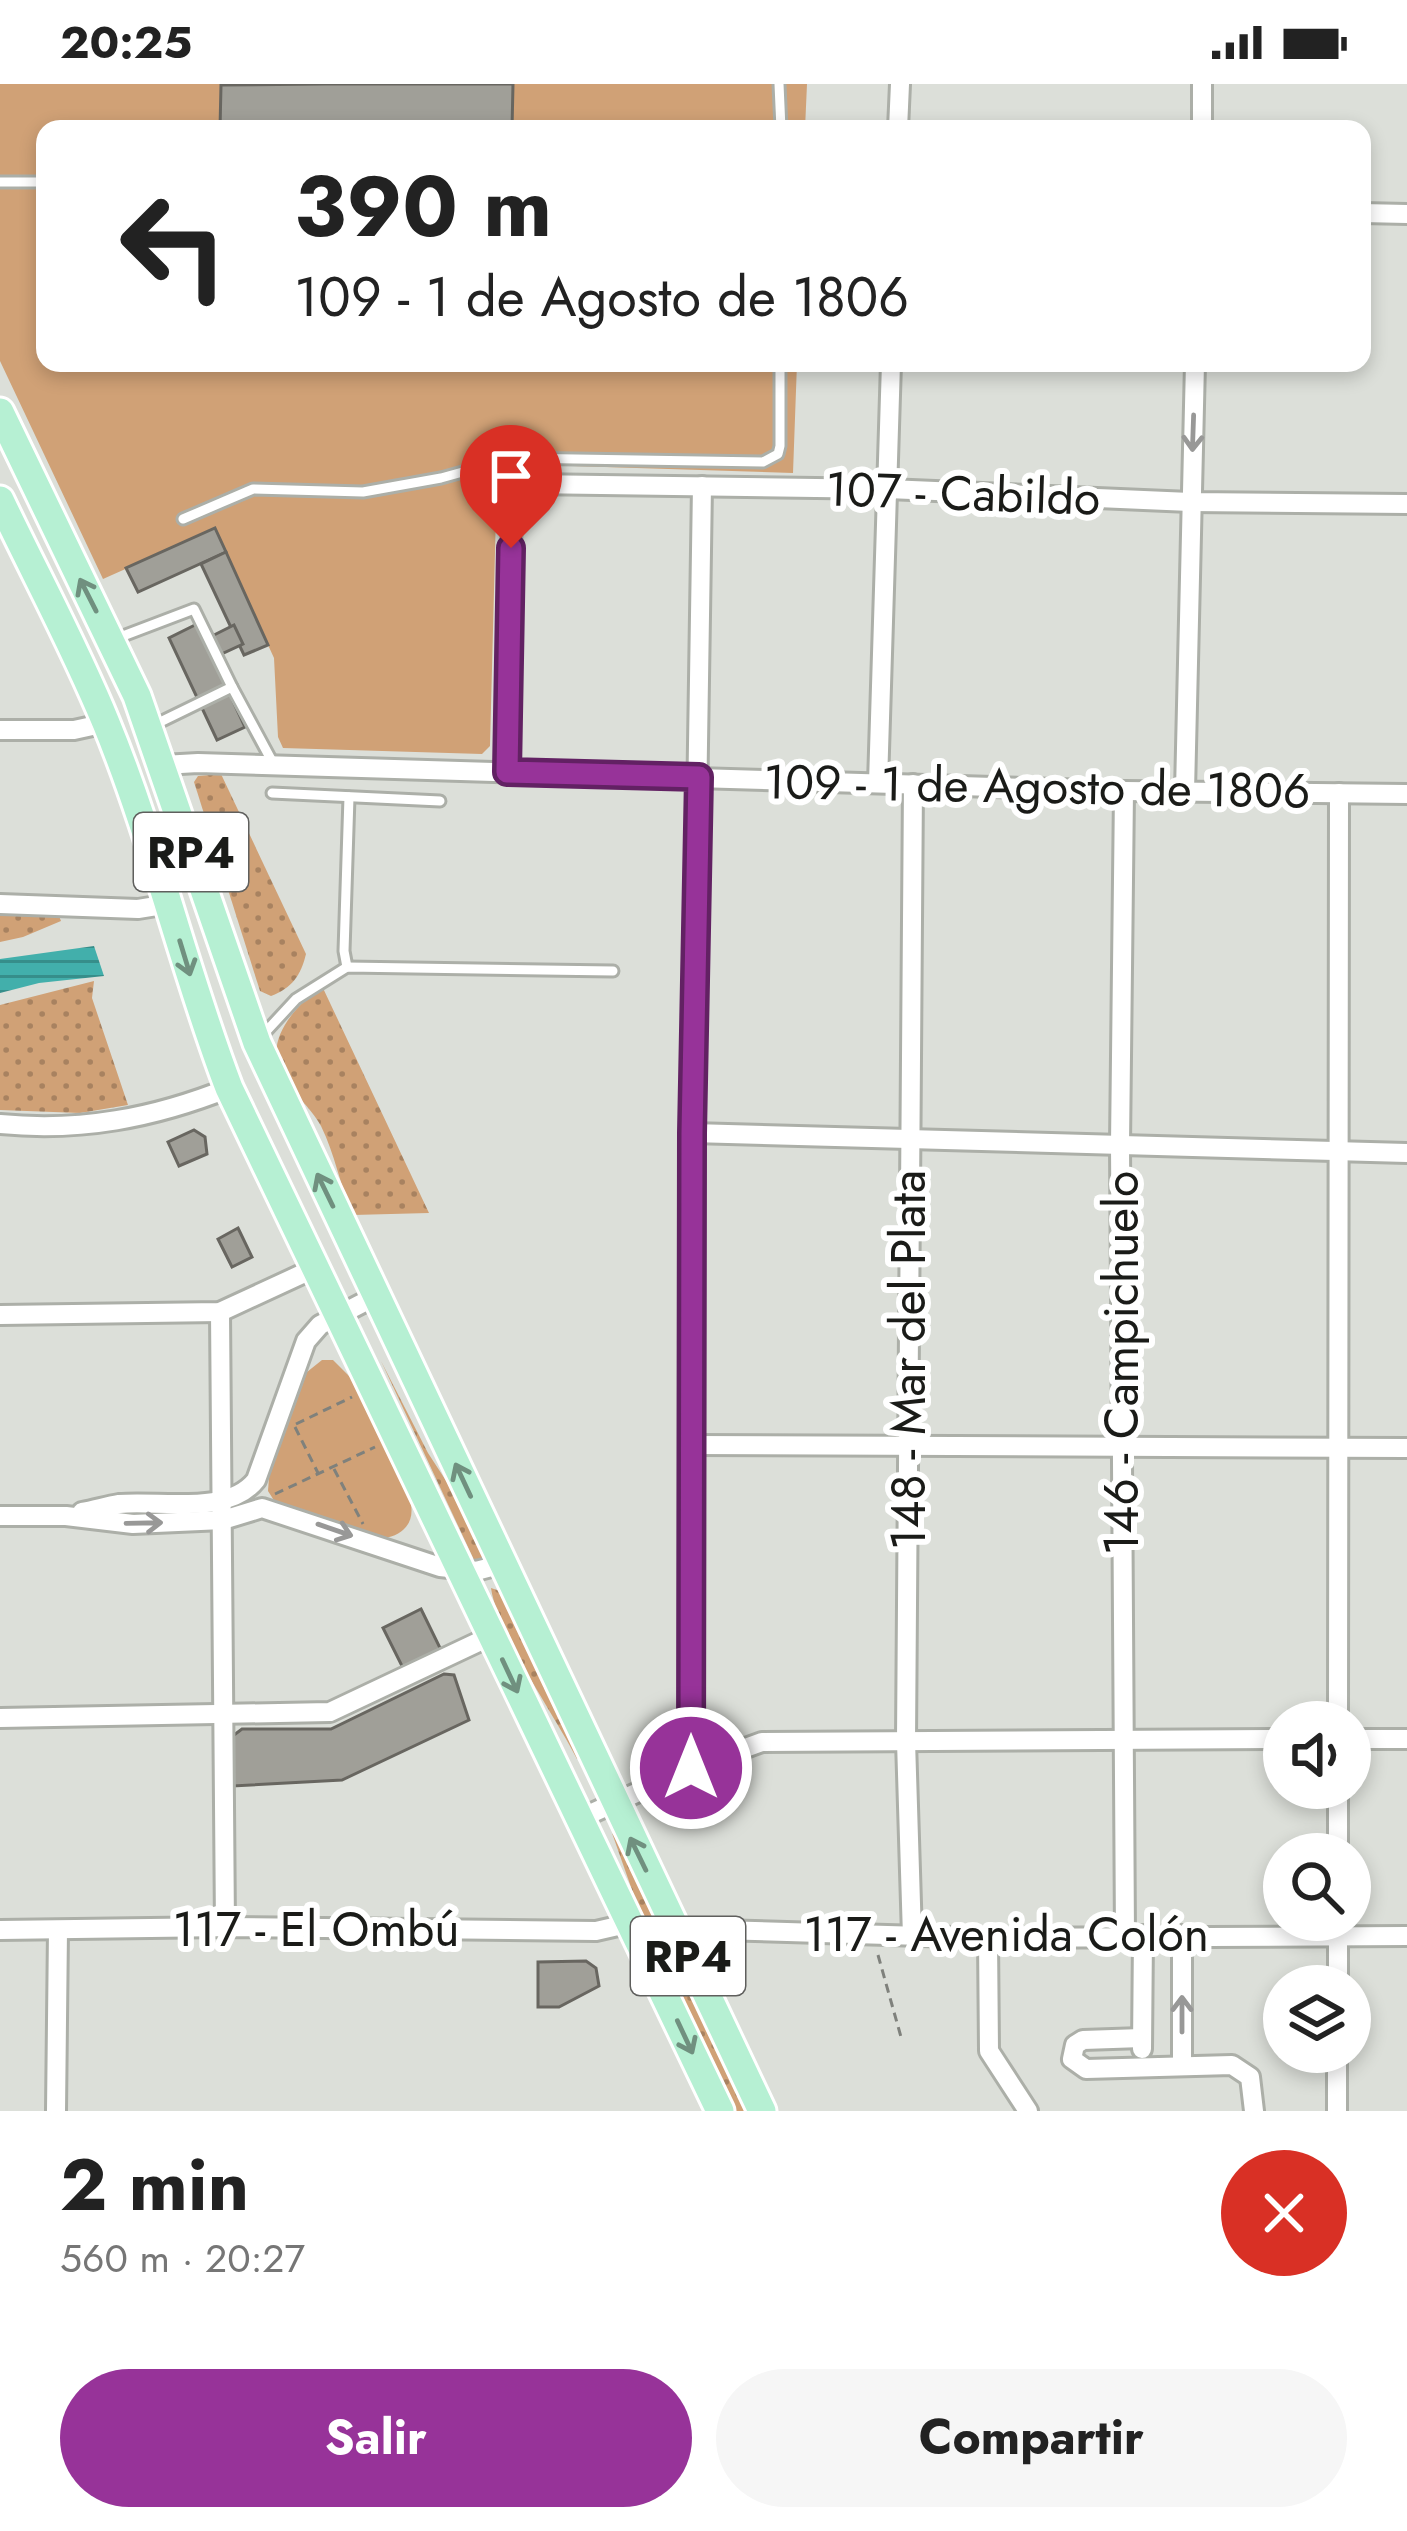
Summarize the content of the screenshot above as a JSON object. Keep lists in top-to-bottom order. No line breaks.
{"streets":{"main road":["RP4"],"street":["107 - Cabildo","109 - 1 de Agosto de 1806","148 - Mar del Plata","146 - Campichuelo","117 - El Ombú","117 - Avenida Colón"]},"crossings":[["107 - Cabildo","109 - 1 de Agosto de 1806"],["109 - 1 de Agosto de 1806","RP4"],["109 - 1 de Agosto de 1806","148 - Mar del Plata"],["109 - 1 de Agosto de 1806","146 - Campichuelo"],["RP4","117 - El Ombú"],["RP4","117 - Avenida Colón"],["148 - Mar del Plata","117 - Avenida Colón"],["146 - Campichuelo","117 - Avenida Colón"]],"page":{"status":"20:25","turn":["390 m","109 - 1 de Agosto de 1806"],"heading":["2 min","560 m · 20:27"],"buttons":["Salir","Compartir"]}}
